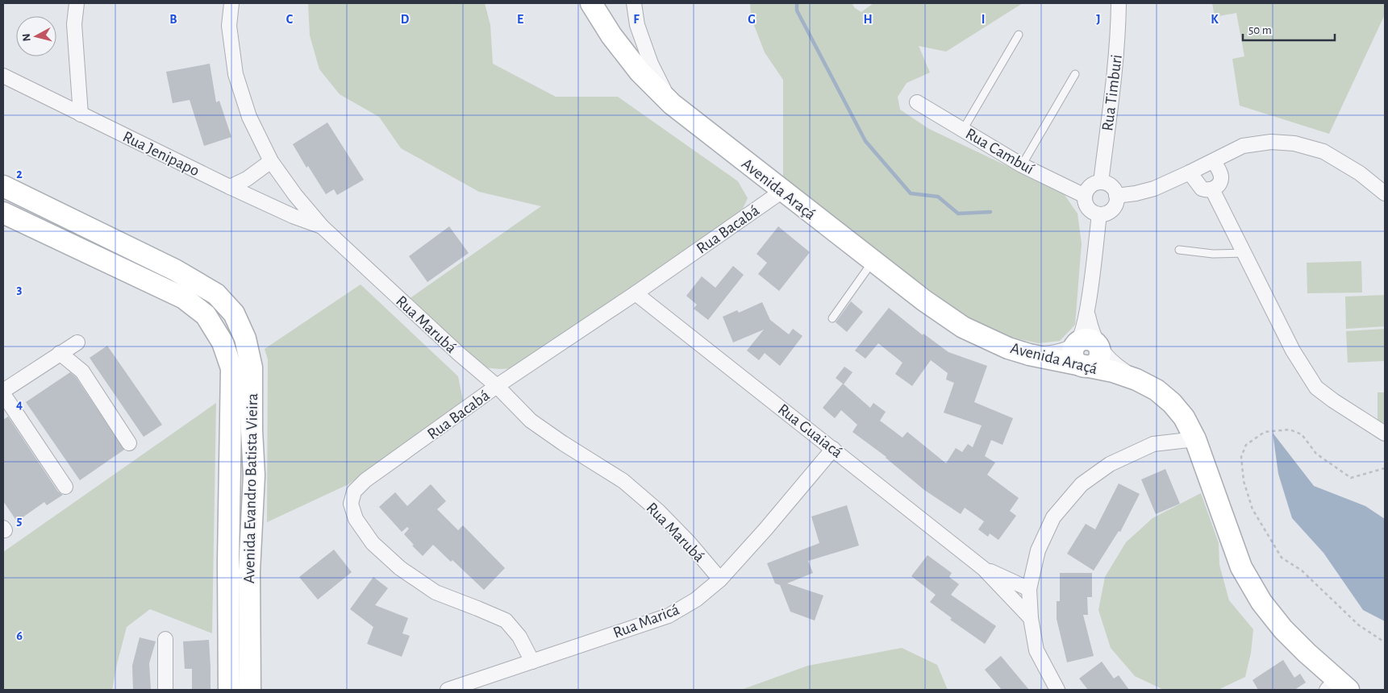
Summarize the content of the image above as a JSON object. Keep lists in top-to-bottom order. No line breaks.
{"streets":{"main road":["Avenida Araçá","Avenida Evandro Batista Vieira"],"street":["Rua Timburi","Rua Cambuí","Rua Jenipapo","Rua Bacabá","Rua Marubá","Rua Guaiacá","Rua Maricá"]},"crossings":[["Rua Timburi","Rua Cambuí"],["Rua Jenipapo","Rua Marubá"],["Avenida Araçá","Rua Bacabá"],["Rua Bacabá","Rua Marubá"],["Rua Bacabá","Rua Guaiacá"],["Rua Bacabá","Rua Maricá"],["Rua Marubá","Rua Maricá"],["Rua Guaiacá","Rua Maricá"]],"scale_bar":"50 m","north":"left","grid":{"columns":["B","C","D","E","F","G","H","I","J","K"],"rows":["2","3","4","5","6"]}}
